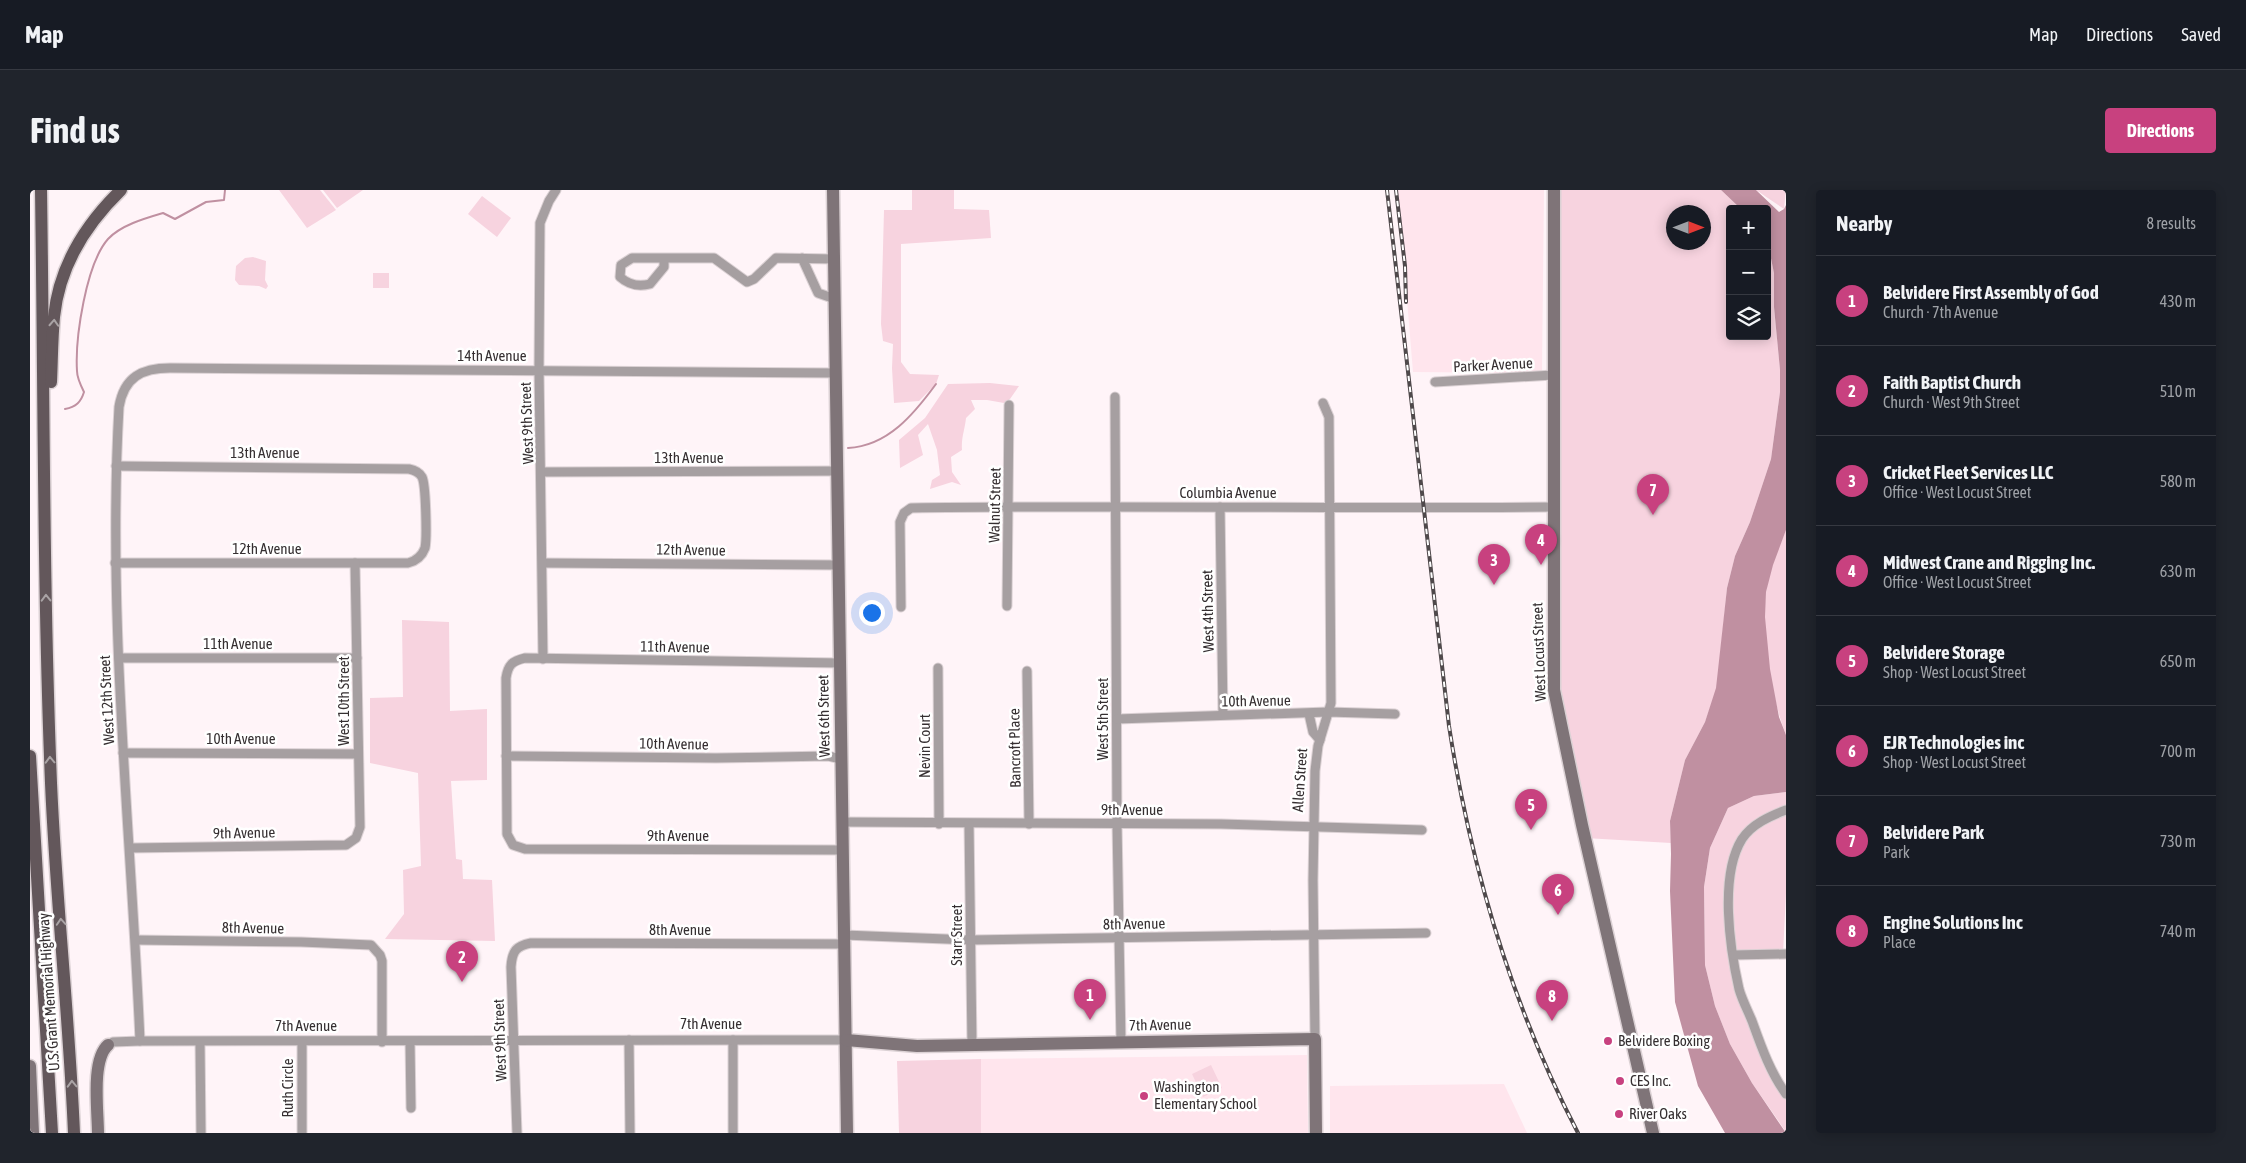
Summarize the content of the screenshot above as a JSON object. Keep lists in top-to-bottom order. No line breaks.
{"streets":{"main road":["U.S. Grant Memorial Highway"],"street":["14th Avenue","Parker Avenue","West 9th Street","13th Avenue","Columbia Avenue","Walnut Street","12th Avenue","West 4th Street","11th Avenue","West Locust Street","West 12th Street","West 10th Street","10th Avenue","West 6th Street","West 5th Street","Nevin Court","Bancroft Place","Allen Street","9th Avenue","8th Avenue","Starr Street","7th Avenue","Ruth Circle"]},"crossings":[["14th Avenue","West 9th Street"],["14th Avenue","West 12th Street"],["14th Avenue","West 6th Street"],["Parker Avenue","West Locust Street"],["West 9th Street","13th Avenue"],["West 9th Street","12th Avenue"],["West 9th Street","11th Avenue"],["West 9th Street","8th Avenue"],["West 9th Street","7th Avenue"],["13th Avenue","12th Avenue"],["13th Avenue","West 12th Street"],["13th Avenue","West 6th Street"],["Columbia Avenue","Walnut Street"],["Columbia Avenue","West 4th Street"],["Columbia Avenue","West Locust Street"],["Columbia Avenue","West 5th Street"],["Columbia Avenue","Allen Street"],["12th Avenue","West 12th Street"],["12th Avenue","West 10th Street"],["12th Avenue","West 6th Street"],["West 4th Street","10th Avenue"],["11th Avenue","West 12th Street"],["11th Avenue","West 10th Street"],["11th Avenue","10th Avenue"],["11th Avenue","West 6th Street"],["11th Avenue","9th Avenue"],["West 12th Street","10th Avenue"],["West 12th Street","9th Avenue"],["West 12th Street","8th Avenue"],["West 12th Street","7th Avenue"],["West 10th Street","10th Avenue"],["West 10th Street","9th Avenue"],["10th Avenue","West 6th Street"],["10th Avenue","West 5th Street"],["10th Avenue","Allen Street"],["10th Avenue","9th Avenue"],["West 6th Street","9th Avenue"],["West 6th Street","8th Avenue"],["West 6th Street","7th Avenue"],["West 5th Street","9th Avenue"],["West 5th Street","8th Avenue"],["West 5th Street","7th Avenue"],["Nevin Court","9th Avenue"],["Bancroft Place","9th Avenue"],["Allen Street","9th Avenue"],["Allen Street","8th Avenue"],["Allen Street","7th Avenue"],["9th Avenue","Starr Street"],["8th Avenue","Starr Street"],["8th Avenue","7th Avenue"],["Starr Street","7th Avenue"],["7th Avenue","Ruth Circle"]],"places":["Belvidere Boxing","CES Inc.","Washington Elementary School","River Oaks"],"north":"right","page":{"header":"Map","nav":["Map","Directions","Saved"],"buttons":"Directions","title":"Find us","heading":["Nearby","8 results"],"map_buttons":["+","−"],"list":[{"mark":"1","name":"Belvidere First Assembly of God","note":"Church · 7th Avenue","value":"430 m"},{"mark":"2","name":"Faith Baptist Church","note":"Church · West 9th Street","value":"510 m"},{"mark":"3","name":"Cricket Fleet Services LLC","note":"Office · West Locust Street","value":"580 m"},{"mark":"4","name":"Midwest Crane and Rigging Inc.","note":"Office · West Locust Street","value":"630 m"},{"mark":"5","name":"Belvidere Storage","note":"Shop · West Locust Street","value":"650 m"},{"mark":"6","name":"EJR Technologies inc","note":"Shop · West Locust Street","value":"700 m"},{"mark":"7","name":"Belvidere Park","note":"Park","value":"730 m"},{"mark":"8","name":"Engine Solutions Inc","note":"Place","value":"740 m"}],"pins":["7","4","3","5","6","2","1","8"]}}
